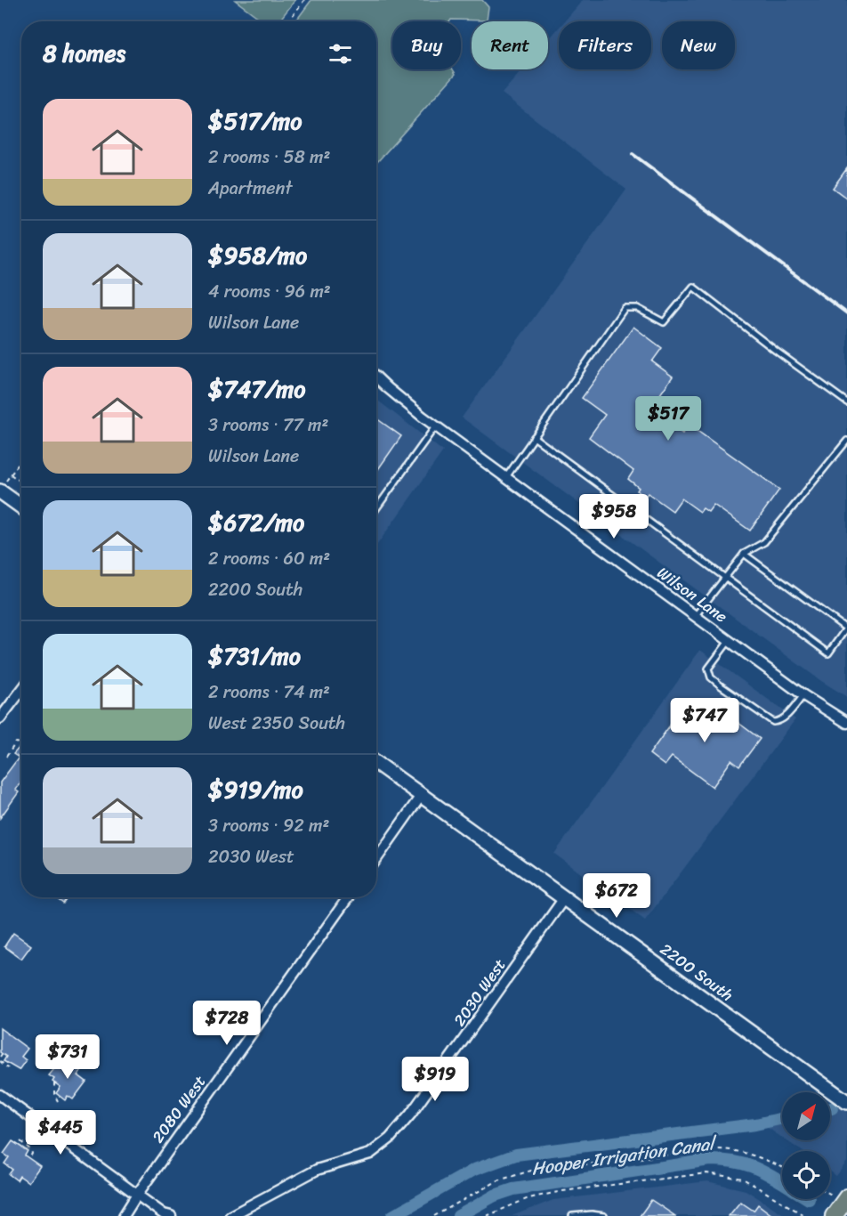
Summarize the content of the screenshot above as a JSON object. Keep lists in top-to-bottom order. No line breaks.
{"streets":{"street":["Wilson Lane","2200 South","2030 West","2080 West"]},"crossings":[["2200 South","2030 West"]],"water":["Hooper Irrigation Canal"],"north":"top right","page":{"chip":["Buy","Rent","Filters","New"],"heading":"8 homes","list":[{"name":"$517/mo","note":"2 rooms · 58 m² · Apartment"},{"name":"$958/mo","note":"4 rooms · 96 m² · Wilson Lane"},{"name":"$747/mo","note":"3 rooms · 77 m² · Wilson Lane"},{"name":"$672/mo","note":"2 rooms · 60 m² · 2200 South"},{"name":"$731/mo","note":"2 rooms · 74 m² · West 2350 South"},{"name":"$919/mo","note":"3 rooms · 92 m² · 2030 West"}],"price":["$517","$958","$747","$672","$728","$731","$919","$445"]}}
